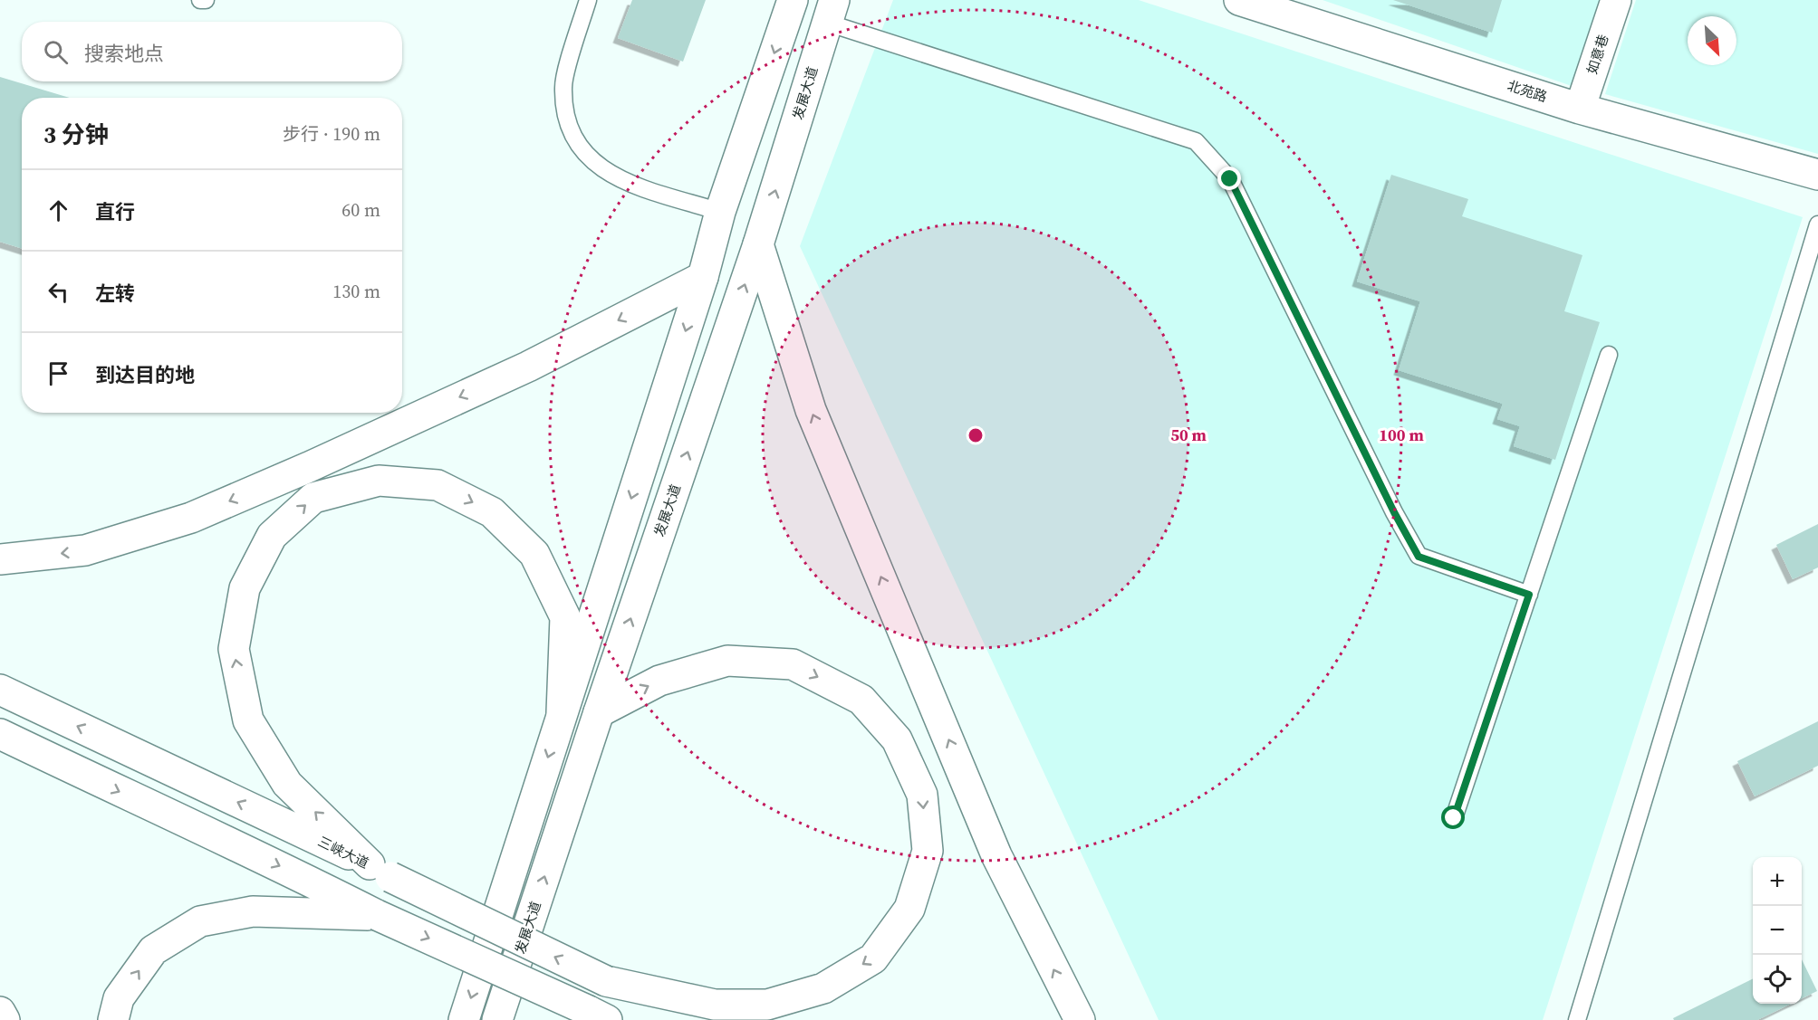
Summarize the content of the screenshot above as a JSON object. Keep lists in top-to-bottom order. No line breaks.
{"streets":{"main road":["如意巷","北苑路","发展大道","三峡大道"]},"crossings":[["如意巷","北苑路"]],"north":"bottom right","page":{"search":"搜索地点","heading":["3 分钟","步行 · 190 m"],"list":[["直行","60 m"],["左转","130 m"],"到达目的地"],"map_buttons":["+","−"]},"rings":["50 m","100 m"]}
